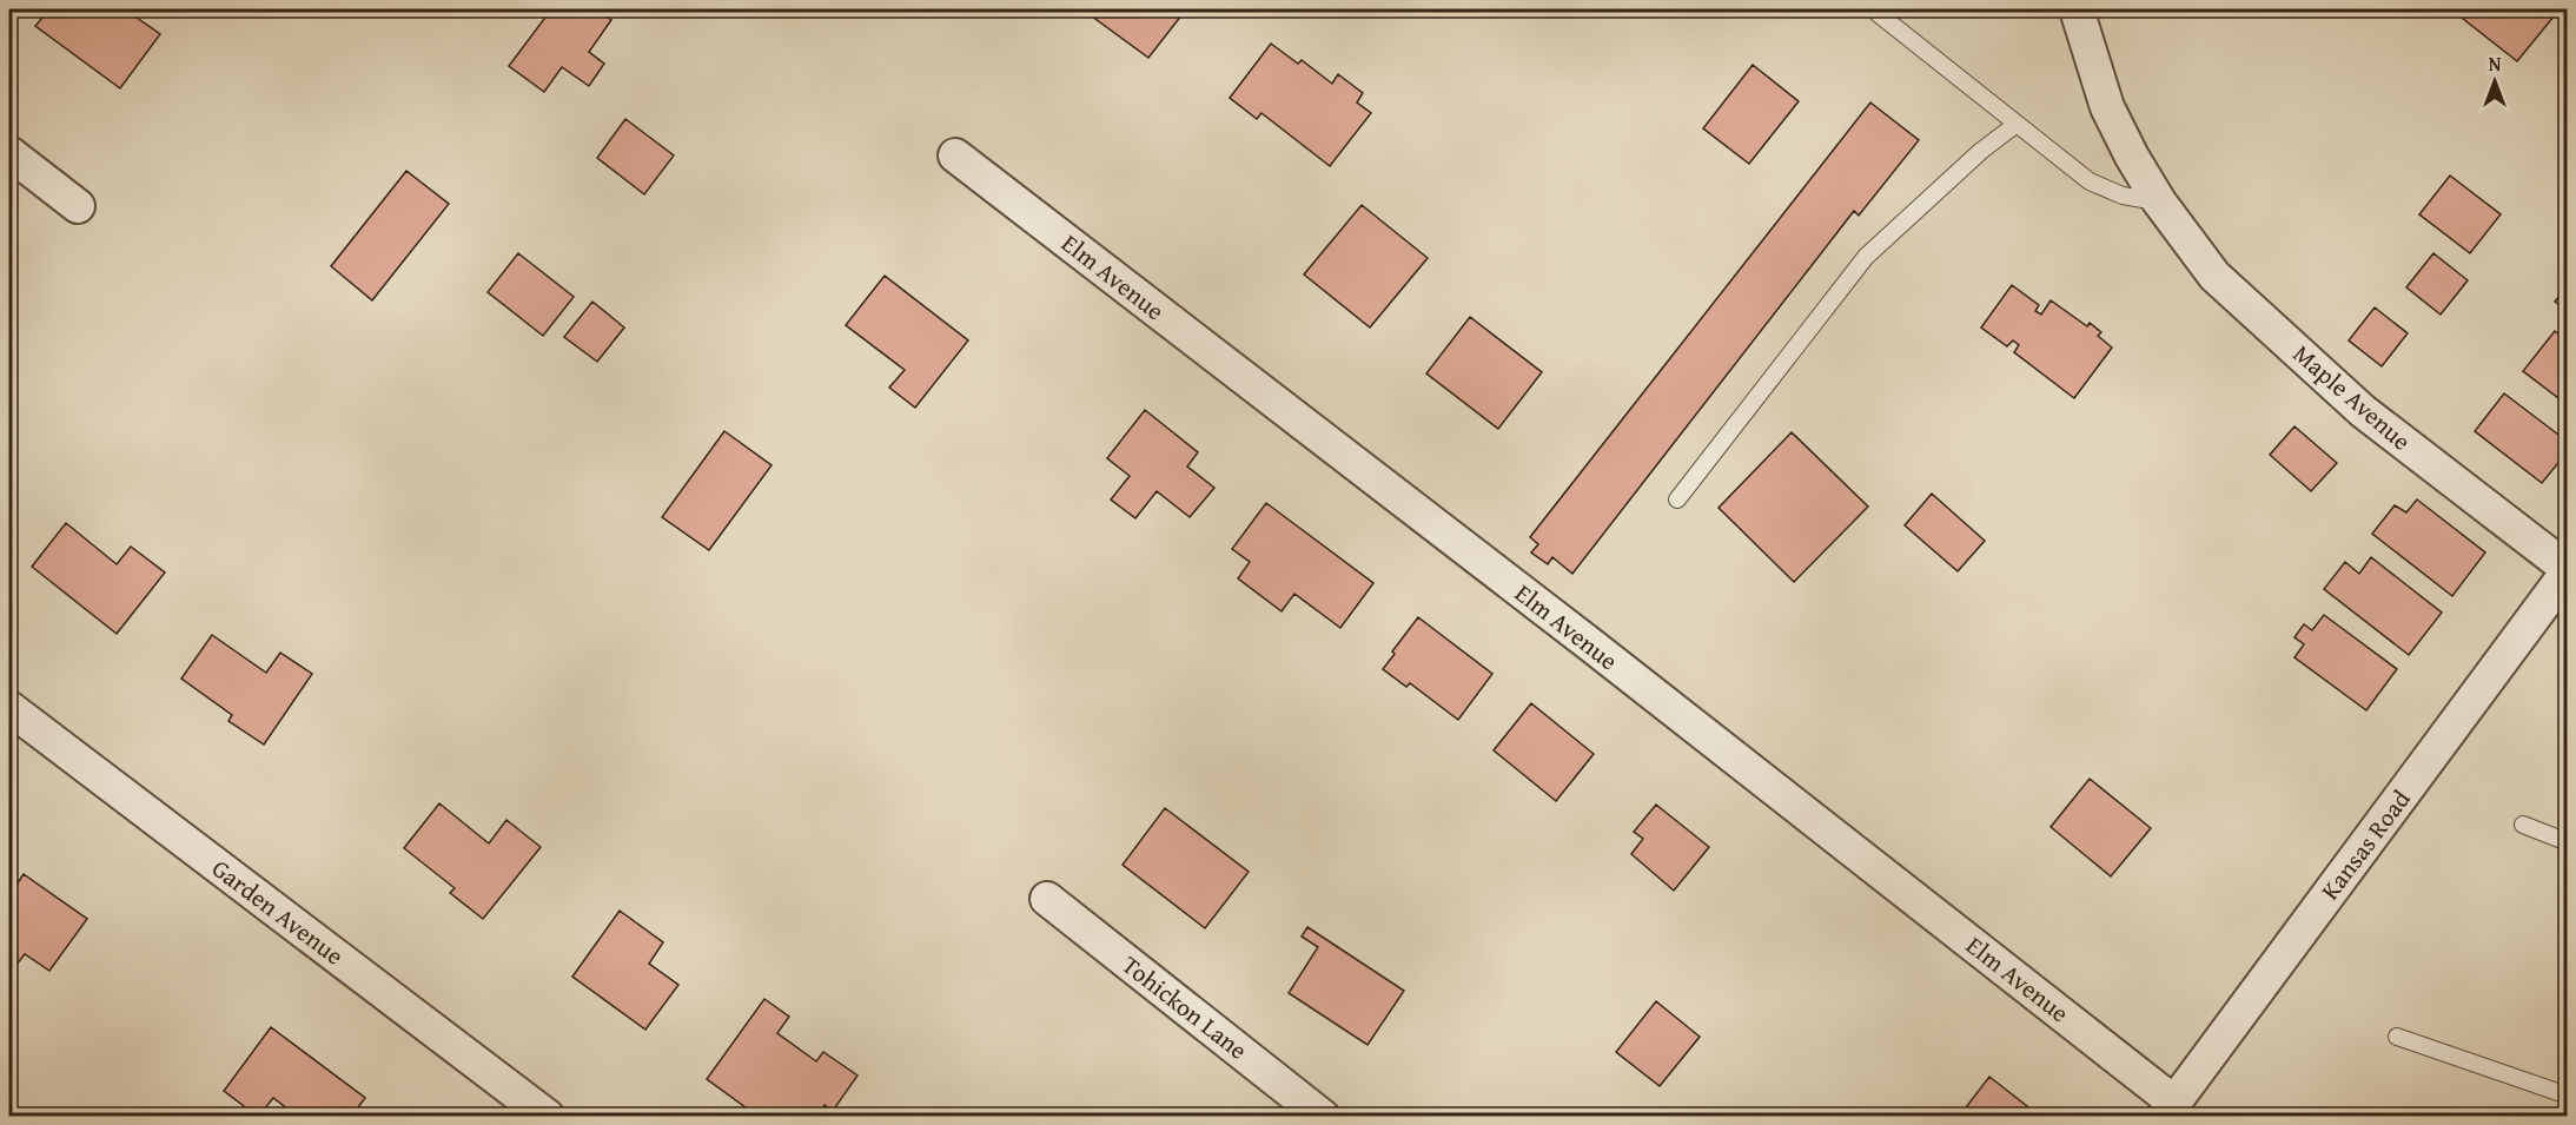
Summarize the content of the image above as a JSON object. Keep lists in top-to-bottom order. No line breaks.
{"streets":{"street":["Elm Avenue","Maple Avenue","Kansas Road","Garden Avenue","Tohickon Lane"]},"crossings":[["Elm Avenue","Kansas Road"],["Maple Avenue","Kansas Road"]],"north":"top"}
